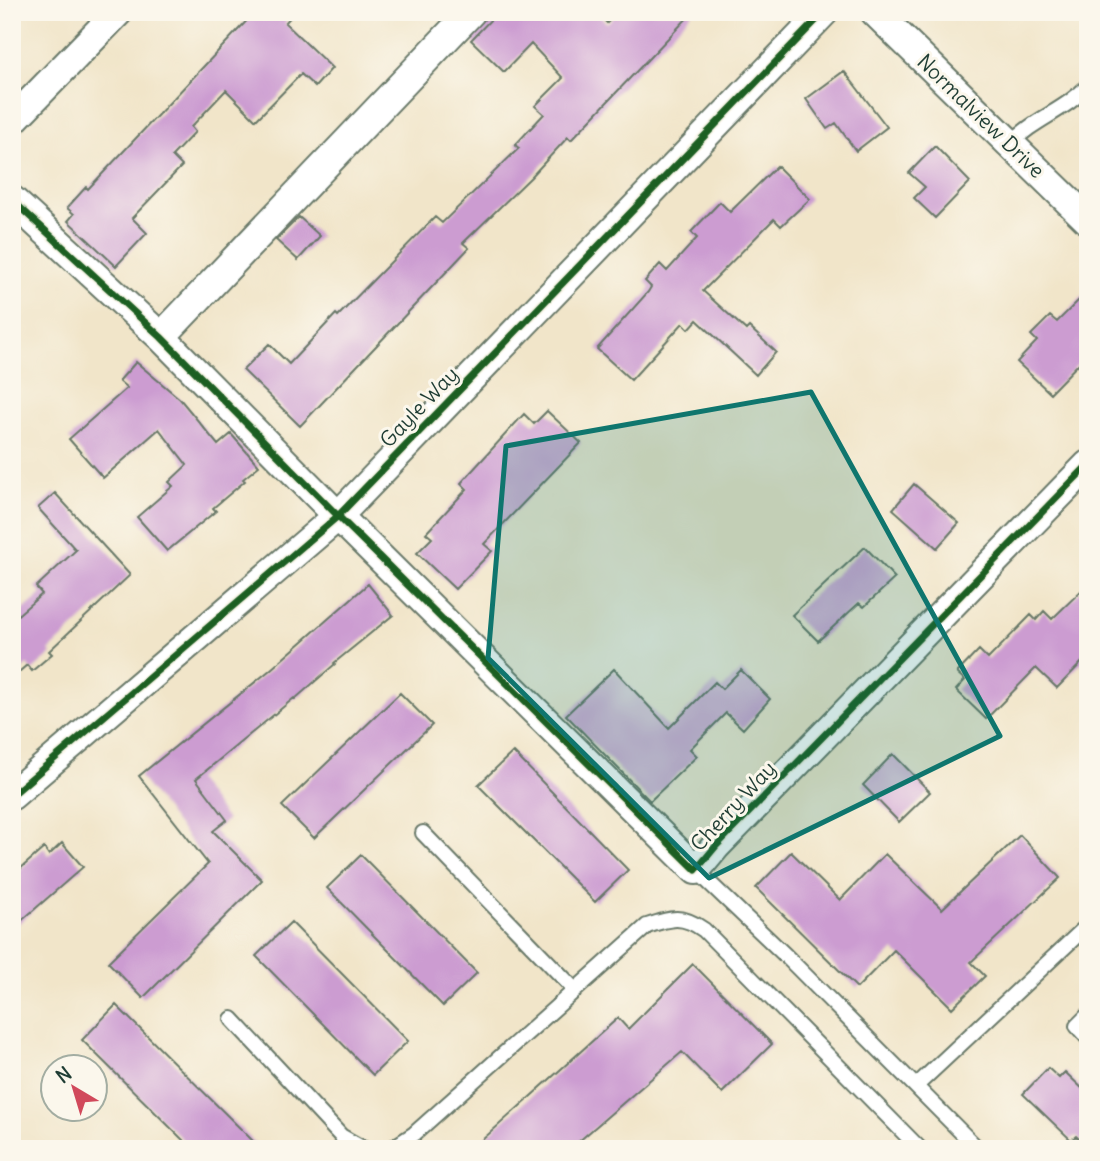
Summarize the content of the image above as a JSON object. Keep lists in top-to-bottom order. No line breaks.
{"streets":{"street":["Normalview Drive","Gayle Way","Cherry Way"]},"crossings":[["Gayle Way","Cherry Way"]],"north":"top left"}
